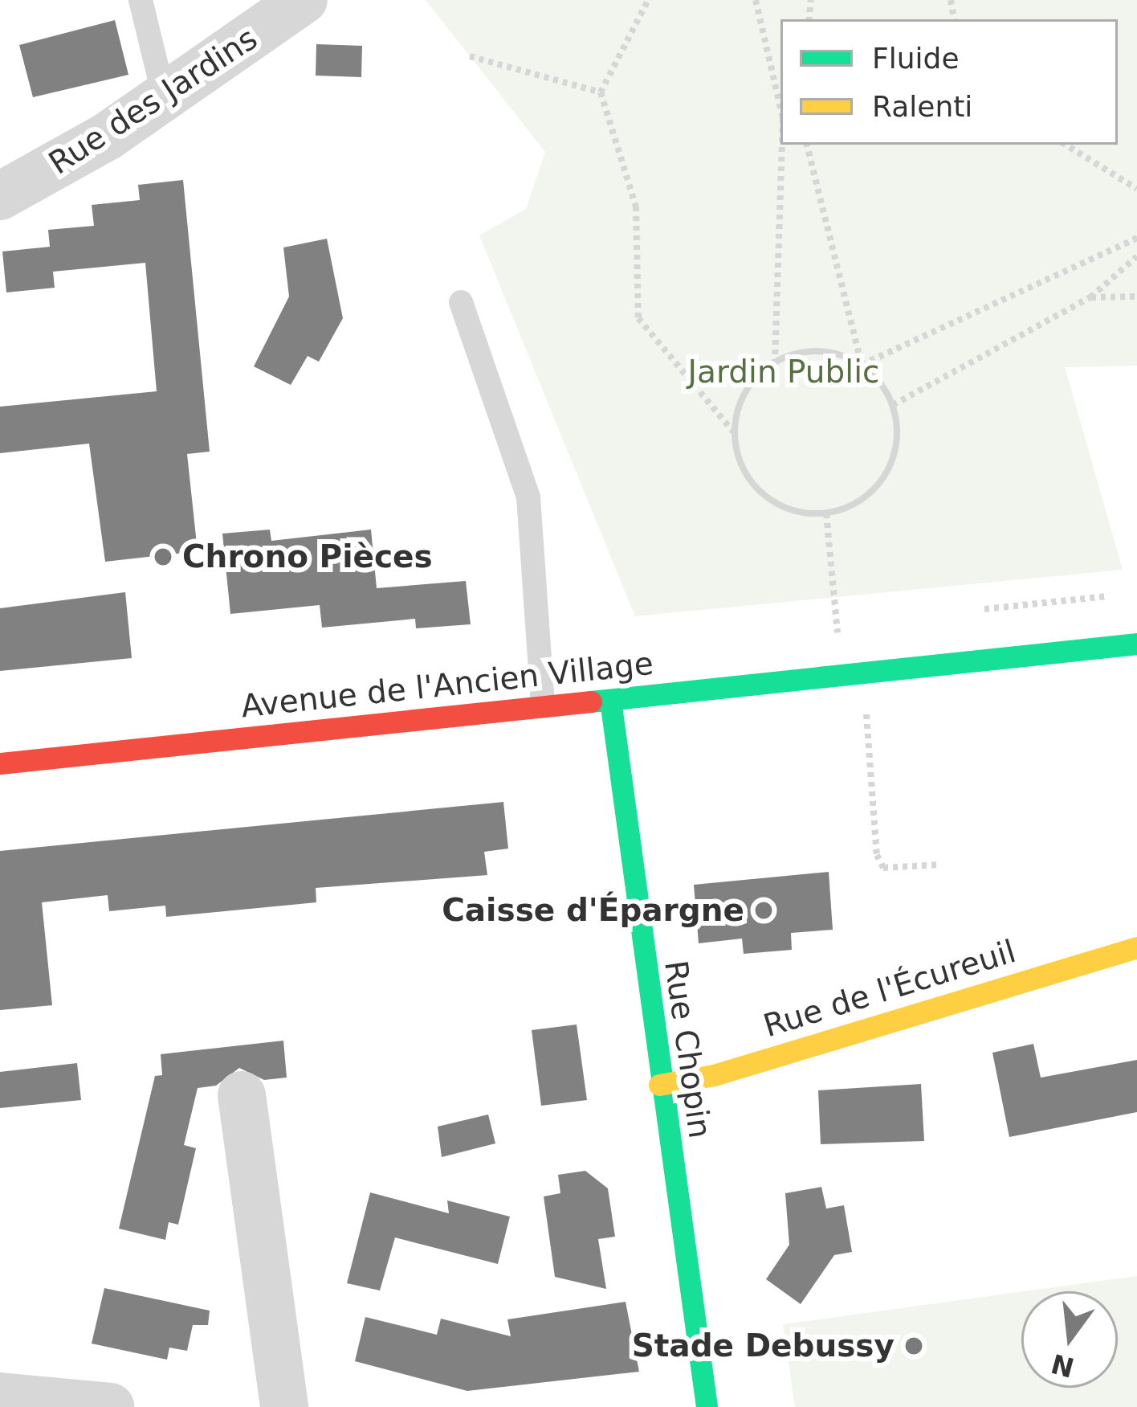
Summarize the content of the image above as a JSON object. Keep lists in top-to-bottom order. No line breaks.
{"streets":{"street":["Rue des Jardins","Avenue de l'Ancien Village","Rue de l'Écureuil","Rue Chopin"]},"crossings":[["Avenue de l'Ancien Village","Rue Chopin"],["Rue de l'Écureuil","Rue Chopin"]],"parks":["Jardin Public"],"places":["Chrono Pièces","Caisse d'Épargne","Stade Debussy"],"legend":["Fluide","Ralenti"],"north":"bottom"}
